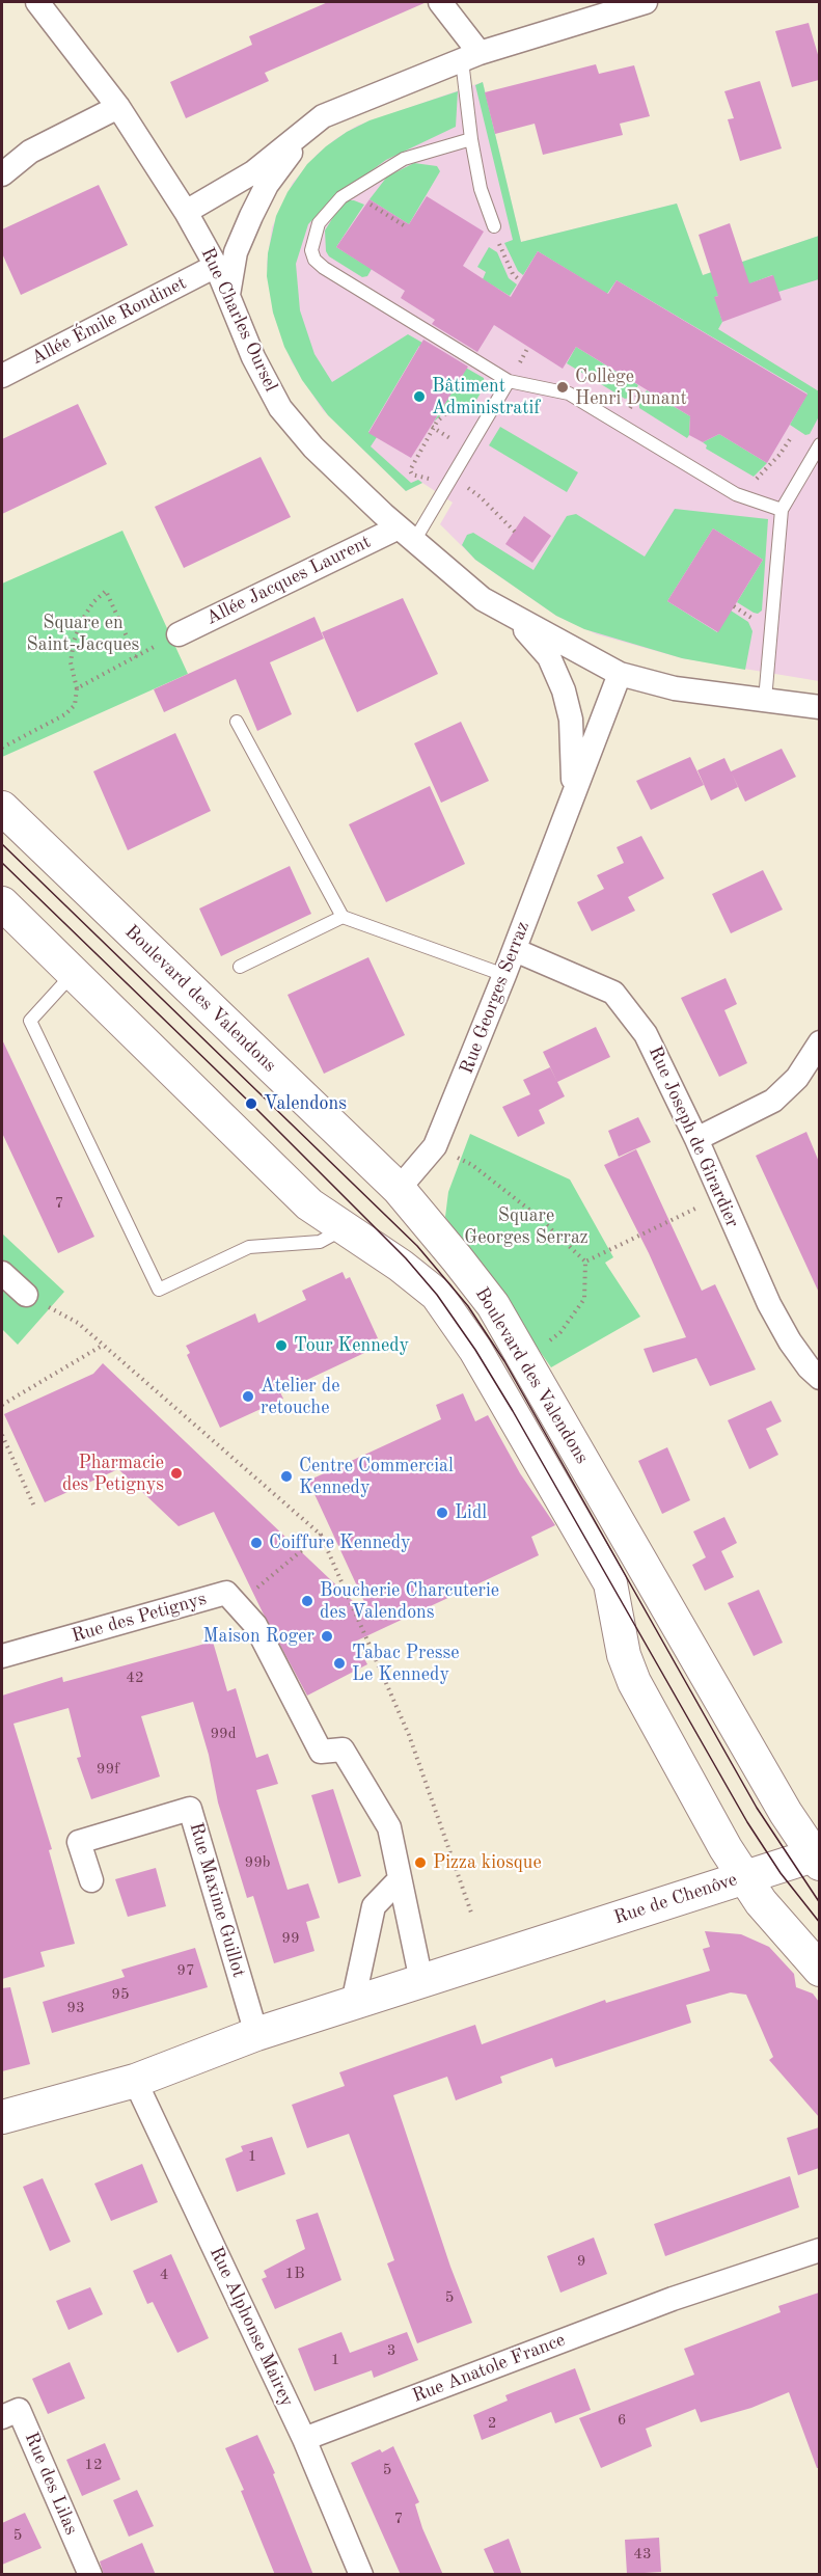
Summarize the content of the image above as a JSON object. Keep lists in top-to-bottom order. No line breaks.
{"streets":{"street":["Rue Charles Oursel","Allée Émile Rondinet","Allée Jacques Laurent","Rue Georges Serraz","Boulevard des Valendons","Rue Joseph de Girardier","Rue des Petignys","Rue de Chenôve","Rue Maxime Guillot","Rue Alphonse Mairey","Rue Anatole France","Rue des Lilas"]},"crossings":[["Rue Charles Oursel","Allée Émile Rondinet"],["Rue Charles Oursel","Allée Jacques Laurent"],["Rue Charles Oursel","Rue Georges Serraz"],["Rue Georges Serraz","Boulevard des Valendons"],["Rue Georges Serraz","Rue Joseph de Girardier"],["Boulevard des Valendons","Rue de Chenôve"],["Rue Alphonse Mairey","Rue Anatole France"]],"parks":["Square en Saint-Jacques","Square Georges Serraz"],"places":["Collège Henri Dunant","Bâtiment Administratif","Valendons","Tour Kennedy","Atelier de retouche","Pharmacie des Petignys","Centre Commercial Kennedy","Lidl","Coiffure Kennedy","Boucherie Charcuterie des Valendons","Maison Roger","Tabac Presse Le Kennedy","Pizza kiosque"],"house_numbers":["7","42","99d","99f","99b","99","97","95","93","1","9","1B","4","5","3","1","6","2","12","5","7","5","43"]}
